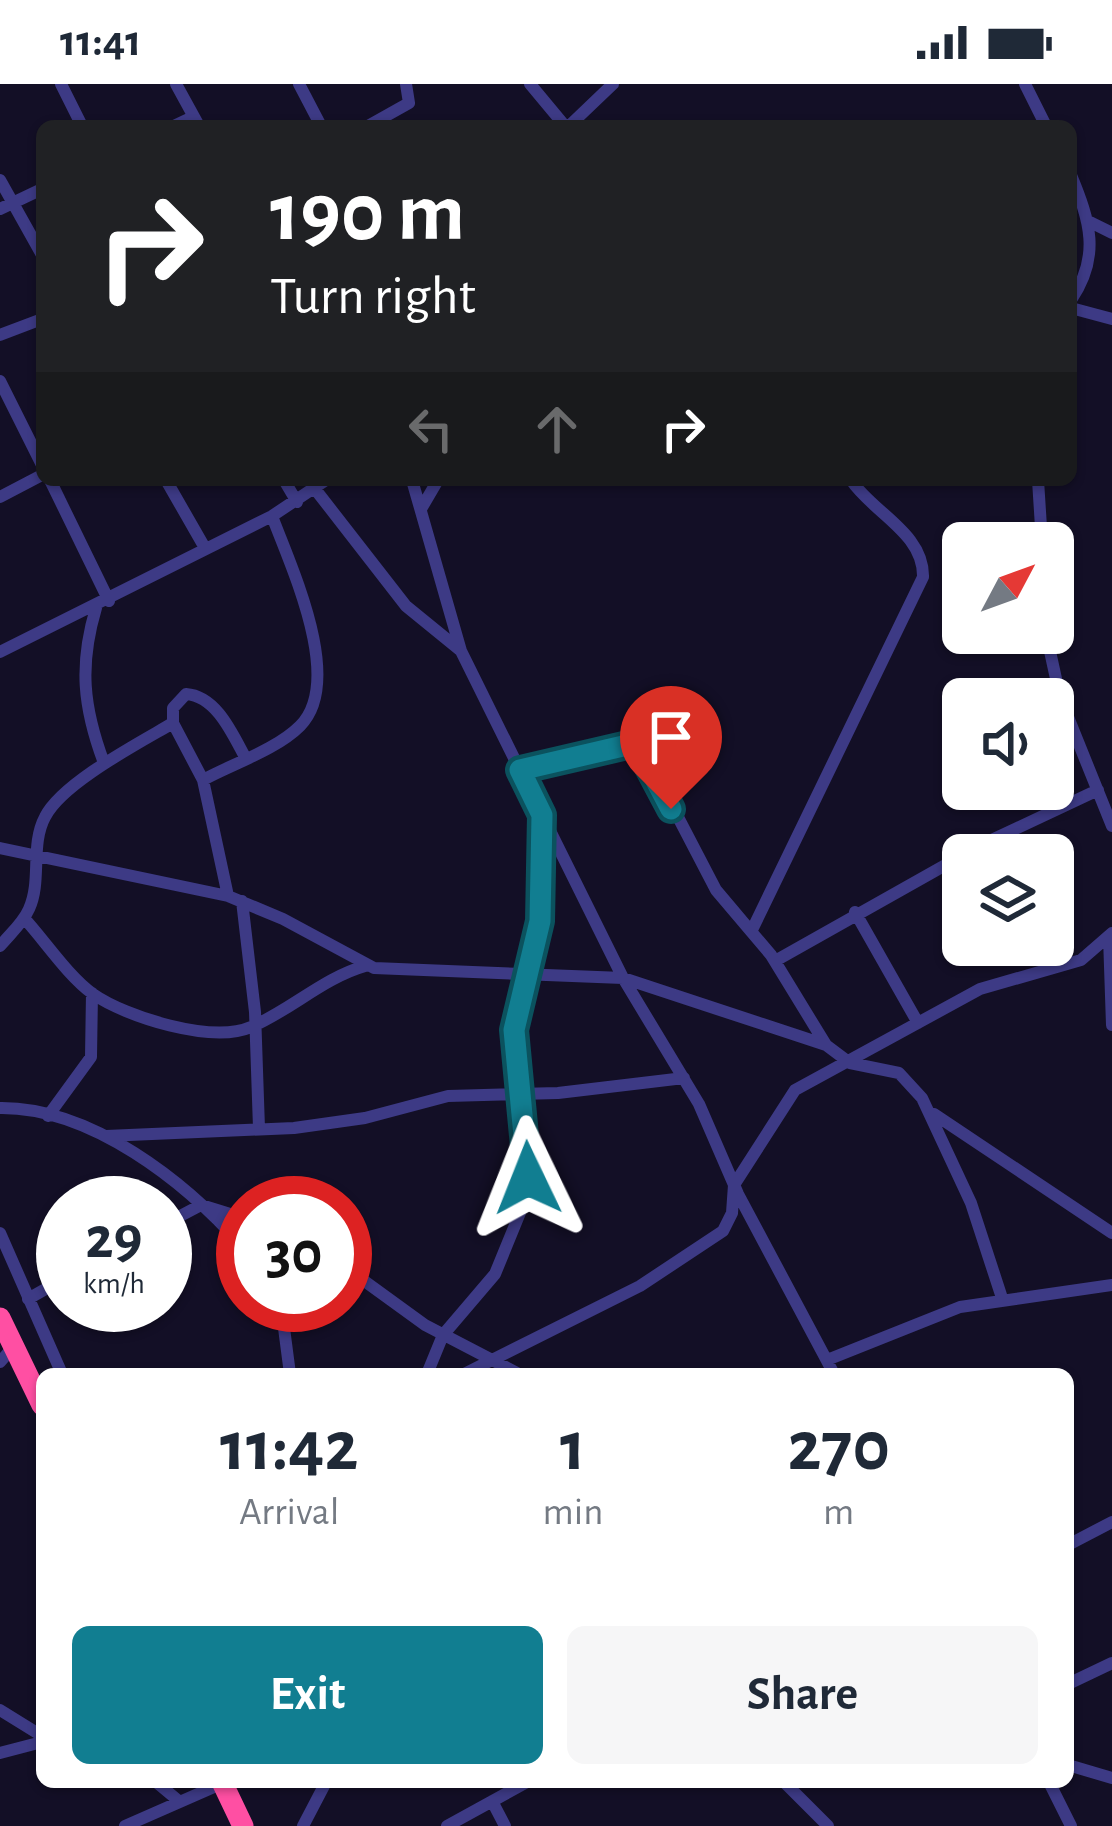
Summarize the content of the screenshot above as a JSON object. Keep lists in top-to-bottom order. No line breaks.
{"north":"top right","page":{"status":"11:41","turn":["190 m","Turn right"],"speed":"29 km/h","limit":"30","eta":["11:42","Arrival","1","min","270","m"],"buttons":["Exit","Share"]}}
